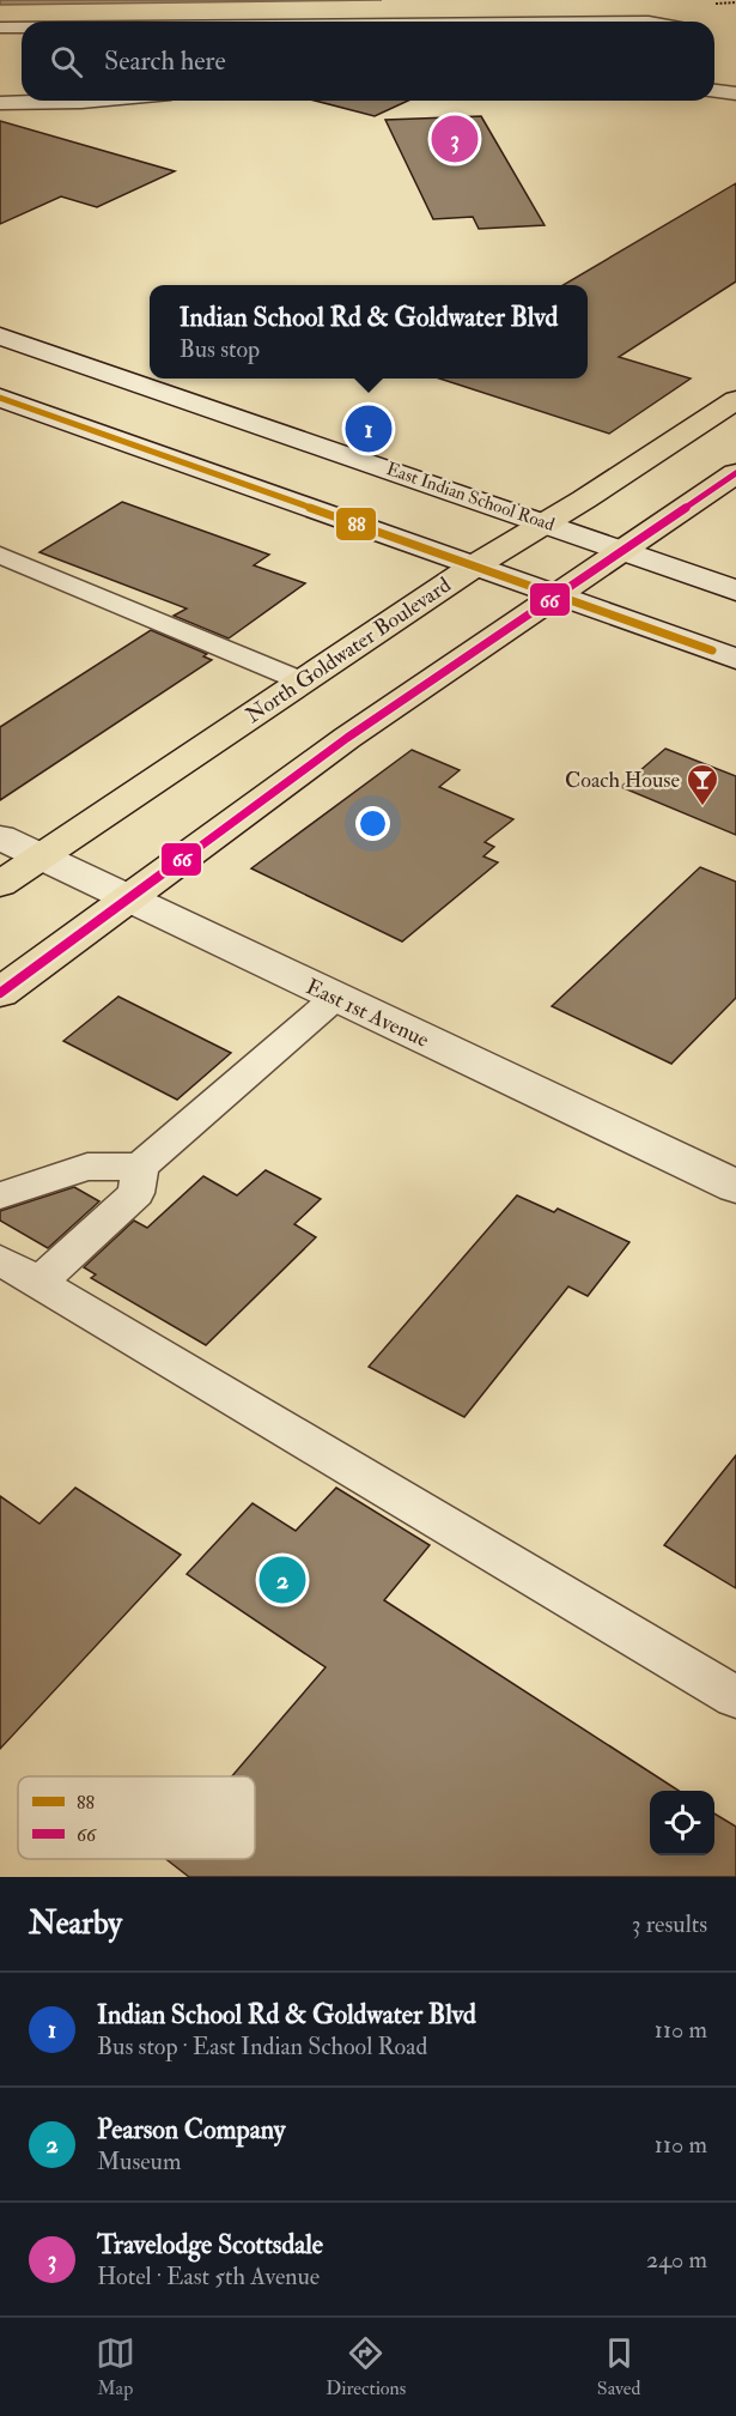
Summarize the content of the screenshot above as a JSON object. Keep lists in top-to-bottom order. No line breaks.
{"streets":{"main road":["East Indian School Road","North Goldwater Boulevard","East 1st Avenue"]},"crossings":[["East Indian School Road","North Goldwater Boulevard"],["North Goldwater Boulevard","East 1st Avenue"]],"places":{"bar":["Coach House"]},"lines":["transit line 88","transit line 66"],"legend":["88","66"],"page":{"search":"Search here","pins":["3","1","2"],"popup":["Indian School Rd & Goldwater Blvd","Bus stop"],"heading":["Nearby","3 results"],"list":[{"mark":"1","name":"Indian School Rd & Goldwater Blvd","note":"Bus stop · East Indian School Road","value":"110 m"},{"mark":"2","name":"Pearson Company","note":"Museum","value":"110 m"},{"mark":"3","name":"Travelodge Scottsdale","note":"Hotel · East 5th Avenue","value":"240 m"}],"nav":["Map","Directions","Saved"]}}
